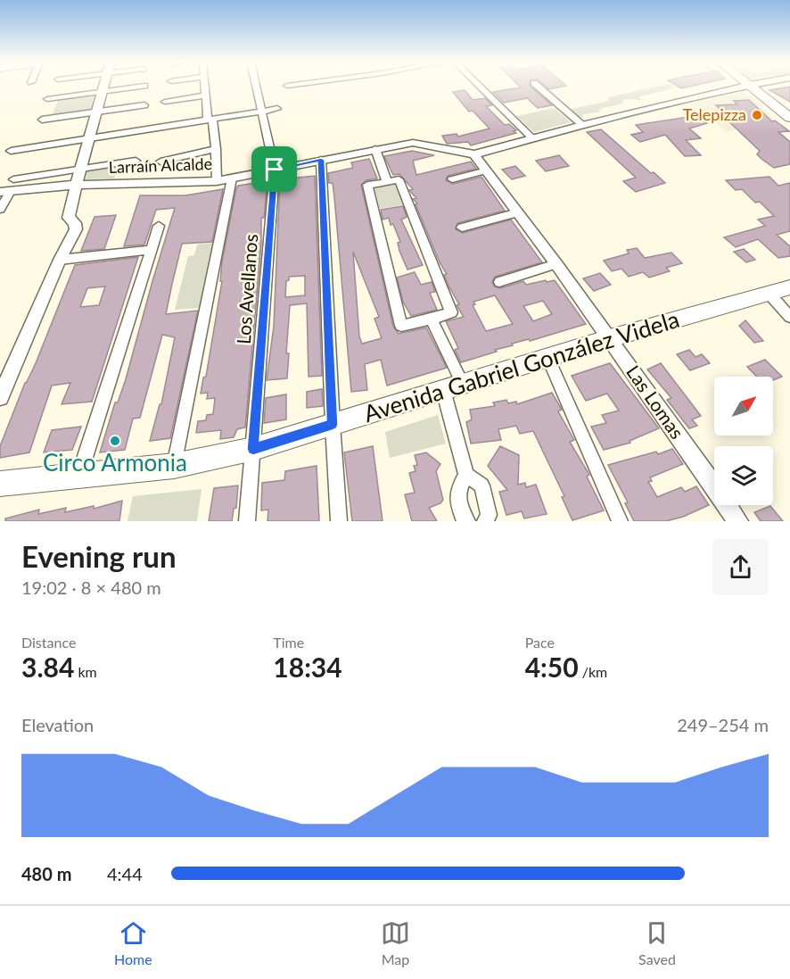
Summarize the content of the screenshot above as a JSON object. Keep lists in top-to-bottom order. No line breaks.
{"streets":{"main road":["Avenida Gabriel González Videla"],"street":["Larraín Alcalde","Los Avellanos","Las Lomas"]},"crossings":[["Larraín Alcalde","Los Avellanos"],["Larraín Alcalde","Las Lomas"],["Los Avellanos","Avenida Gabriel González Videla"],["Avenida Gabriel González Videla","Las Lomas"]],"places":["Telepizza","Circo Armonia"],"north":"top right","page":{"heading":["Evening run","19:02 · 8 × 480 m"],"stats":[["Distance","3.84 km"],["Time","18:34"],["Pace","4:50 /km"]],"chart":["Elevation","249–254 m"],"list":[{"name":"480 m","note":"4:44"}],"tabs":["Home","Map","Saved"]}}
